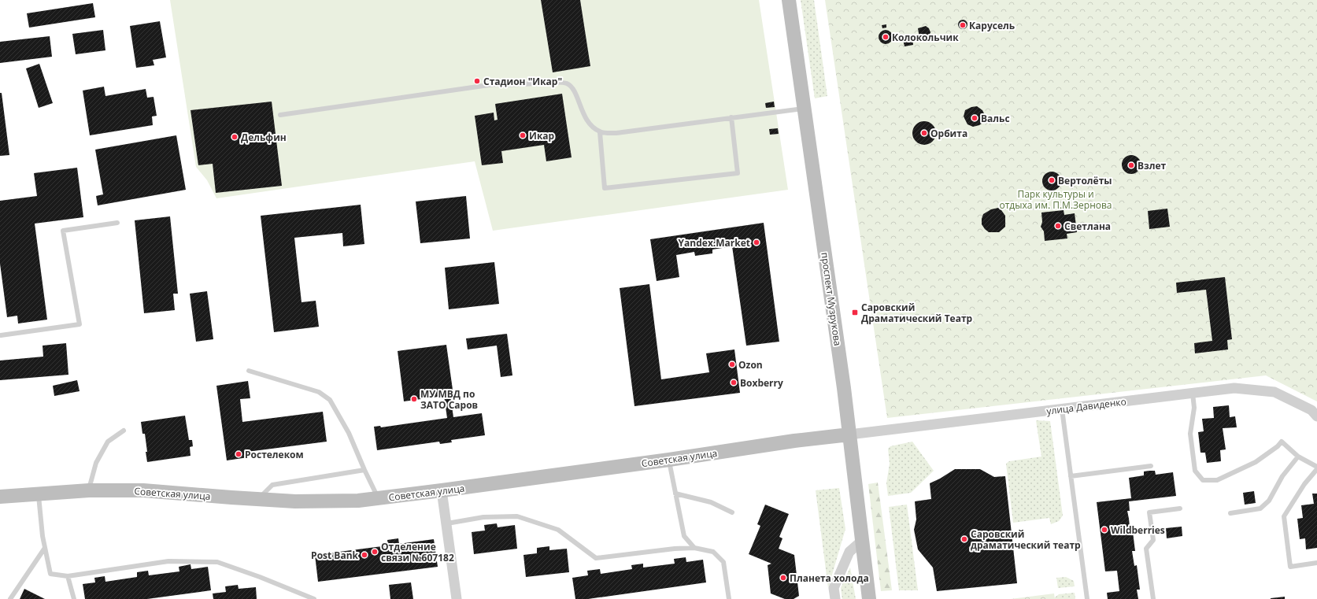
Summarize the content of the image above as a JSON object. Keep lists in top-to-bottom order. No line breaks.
{"streets":{"street":["проспект Музрукова","улица Давиденко","Советская улица"]},"crossings":[["проспект Музрукова","улица Давиденко"],["проспект Музрукова","Советская улица"],["улица Давиденко","Советская улица"]],"parks":["Парк культуры и отдыха им. П.М.Зернова"],"places":{"other":["Карусель","Колокольчик","Стадион \"Икар\"","Вальс","Орбита","Икар","Дельфин","Взлет","Вертолёты","Светлана","Yandex.Market","Ozon","Boxberry","МУ МВД по ЗАТО Саров","Ростелеком","Wildberries","Саровский драматический театр","Отделение связи №607182","Post Bank","Планета холода"],"transit":["Саровский Драматический Театр"]}}
